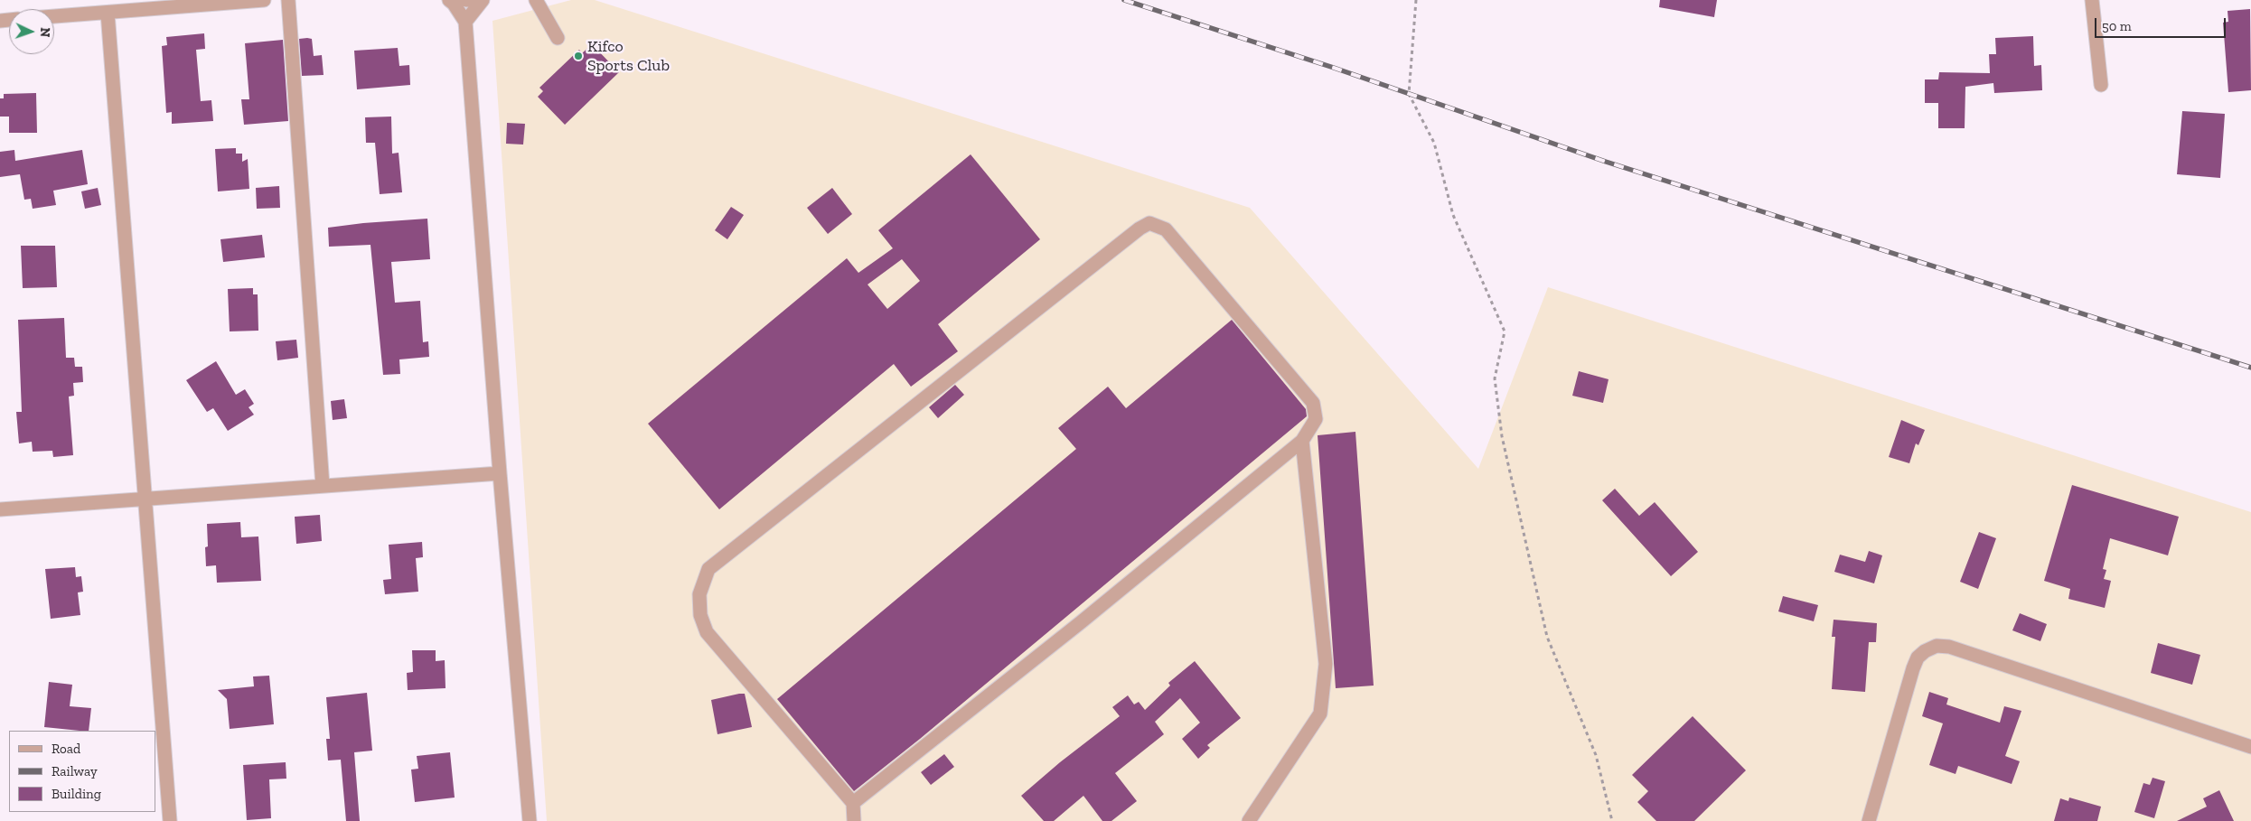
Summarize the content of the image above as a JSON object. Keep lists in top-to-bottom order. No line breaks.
{"places":["Kifco Sports Club"],"legend":["Road","Railway","Building"],"scale_bar":"50 m","north":"right"}
